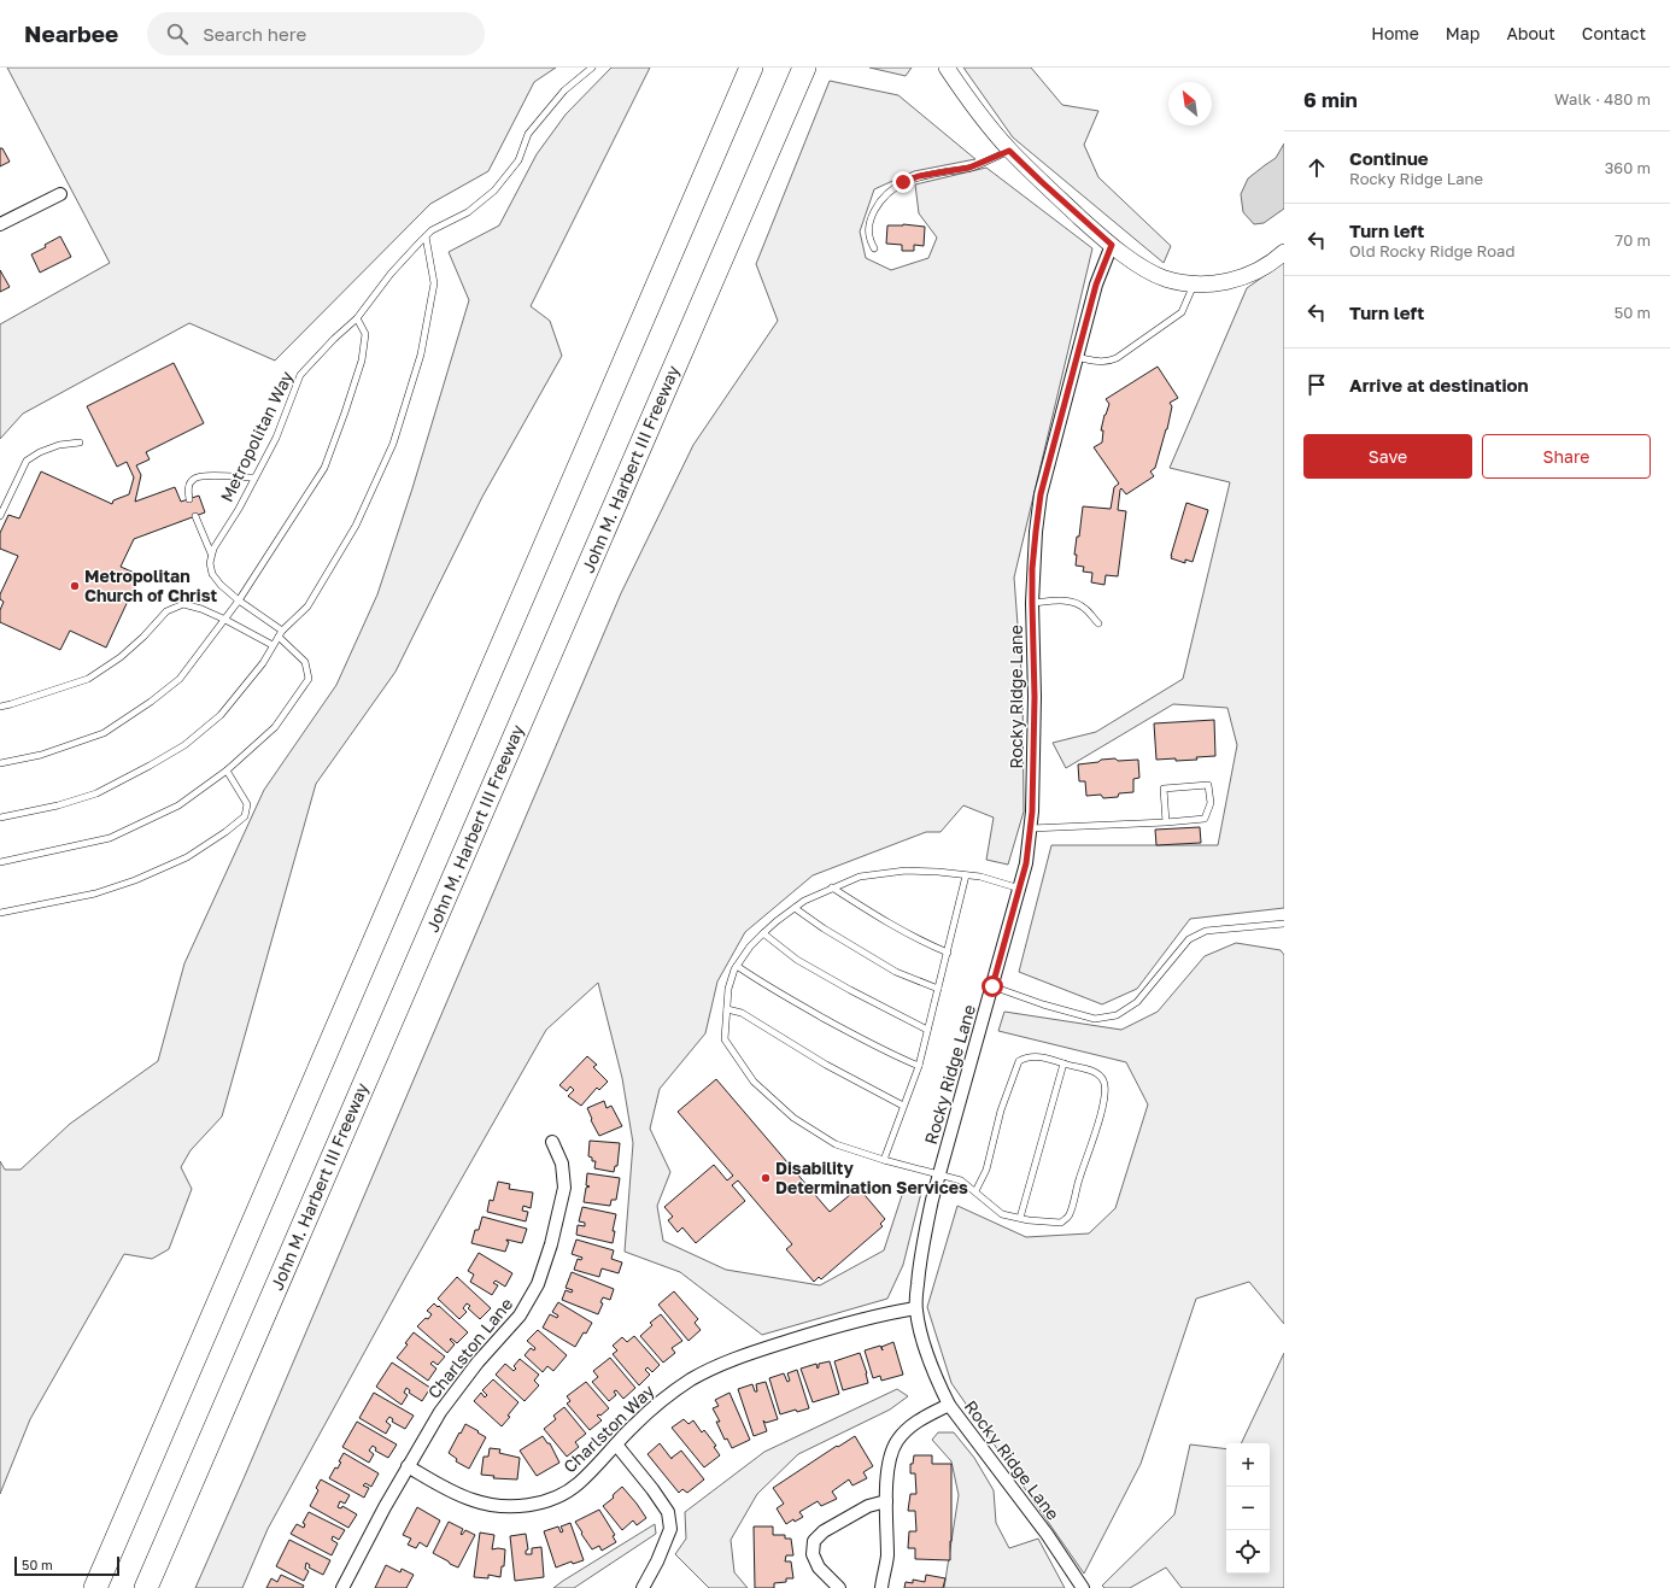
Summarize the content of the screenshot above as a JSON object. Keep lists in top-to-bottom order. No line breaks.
{"streets":{"highway":["John M. Harbert III Freeway"],"street":["Rocky Ridge Lane","Charlston Lane","Charlston Way"],"lane":["Metropolitan Way"]},"crossings":[["Rocky Ridge Lane","Charlston Way"],["Charlston Lane","Charlston Way"]],"places":["Metropolitan Church of Christ","Disability Determination Services"],"scale_bar":"50 m","north":"top left","page":{"header":"Nearbee","search":"Search here","nav":["Home","Map","About","Contact"],"heading":["6 min","Walk · 480 m"],"list":[["Continue","Rocky Ridge Lane","360 m"],["Turn left","Old Rocky Ridge Road","70 m"],["Turn left","50 m"],"Arrive at destination"],"buttons":["Save","Share"],"map_buttons":["+","−"],"scale":"50 m"}}
